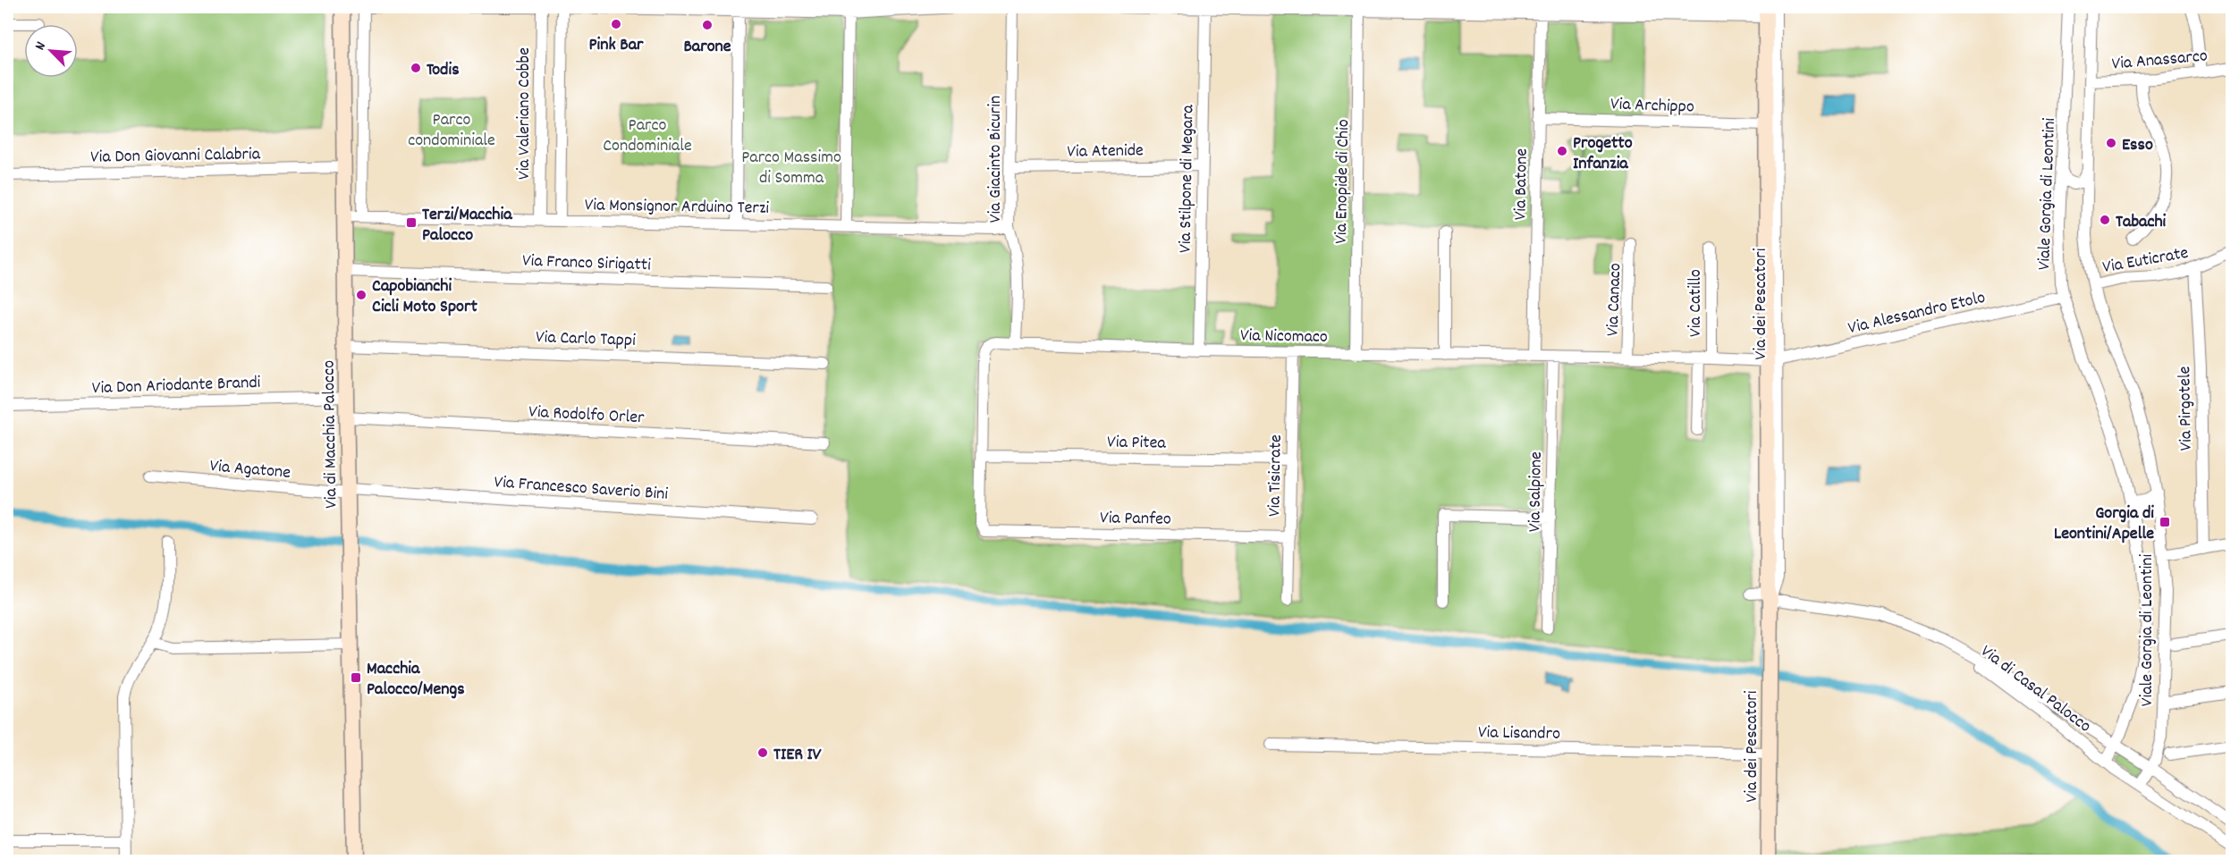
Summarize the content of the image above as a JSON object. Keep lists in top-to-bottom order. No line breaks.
{"streets":{"street":["Via Anassarco","Via Archippo","Via Valeriano Cobbe","Via Atenide","Via Don Giovanni Calabria","Via Giacinto Bicurin","Via Stilpone di Megara","Via Enopide di Chio","Via Batone","Viale Gorgia di Leontini","Via Monsignor Arduino Terzi","Via Euticrate","Via Franco Sirigatti","Via Canaco","Via Catillo","Via dei Pescatori","Via Alessandro Etolo","Via Nicomaco","Via Carlo Tappi","Via Don Ariodante Brandi","Via Pirgotele","Via Rodolfo Orler","Via di Macchia Palocco","Via Pitea","Via Agatone","Via Tisicrate","Via Francesco Saverio Bini","Via Salpione","Via Panfeo","Via di Casal Palocco","Via Lisandro"]},"crossings":[["Via Anassarco","Viale Gorgia di Leontini"],["Via Archippo","Via Batone"],["Via Archippo","Via dei Pescatori"],["Via Valeriano Cobbe","Via Monsignor Arduino Terzi"],["Via Atenide","Via Giacinto Bicurin"],["Via Atenide","Via Stilpone di Megara"],["Via Don Giovanni Calabria","Via di Macchia Palocco"],["Via Giacinto Bicurin","Via Monsignor Arduino Terzi"],["Via Giacinto Bicurin","Via Nicomaco"],["Via Stilpone di Megara","Via Nicomaco"],["Via Enopide di Chio","Via Nicomaco"],["Via Batone","Via Nicomaco"],["Viale Gorgia di Leontini","Via Euticrate"],["Viale Gorgia di Leontini","Via Alessandro Etolo"],["Viale Gorgia di Leontini","Via di Casal Palocco"],["Via Monsignor Arduino Terzi","Via di Macchia Palocco"],["Via Euticrate","Via Pirgotele"],["Via Franco Sirigatti","Via di Macchia Palocco"],["Via Canaco","Via Nicomaco"],["Via Catillo","Via Nicomaco"],["Via dei Pescatori","Via Alessandro Etolo"],["Via dei Pescatori","Via Nicomaco"],["Via dei Pescatori","Via di Casal Palocco"],["Via dei Pescatori","Via Lisandro"],["Via Alessandro Etolo","Via Nicomaco"],["Via Nicomaco","Via Pitea"],["Via Nicomaco","Via Tisicrate"],["Via Nicomaco","Via Salpione"],["Via Nicomaco","Via Panfeo"],["Via Carlo Tappi","Via di Macchia Palocco"],["Via Don Ariodante Brandi","Via di Macchia Palocco"],["Via Rodolfo Orler","Via di Macchia Palocco"],["Via di Macchia Palocco","Via Agatone"],["Via di Macchia Palocco","Via Francesco Saverio Bini"],["Via Pitea","Via Tisicrate"],["Via Agatone","Via Francesco Saverio Bini"],["Via Tisicrate","Via Panfeo"]],"parks":["Parco condominiale","Parco Condominiale","Parco Massimo di Somma"],"places":{"other":["Pink Bar","Barone","Todis","Esso","Progetto Infanzia","Tabachi","Capobianchi Cicli Moto Sport","TIER IV"],"transit":["Terzi/Macchia Palocco","Gorgia di Leontini/Apelle","Macchia Palocco/Mengs"]},"north":"top left"}
